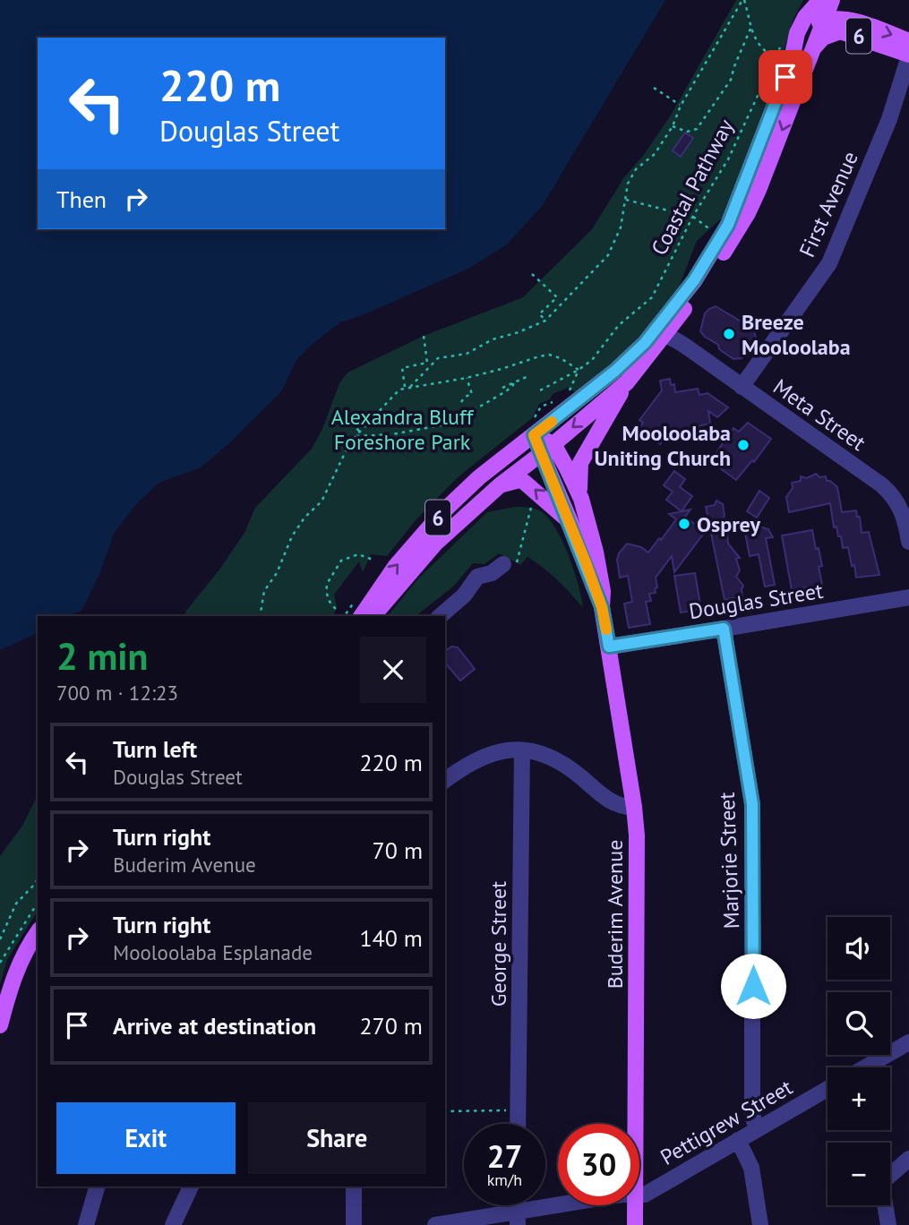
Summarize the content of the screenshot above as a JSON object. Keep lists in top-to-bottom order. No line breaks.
{"streets":{"main road":["6","Buderim Avenue"],"street":["First Avenue","Meta Street","Douglas Street","Marjorie Street","George Street","Pettigrew Street"],"path":["Coastal Pathway"]},"crossings":[["6","Coastal Pathway"],["6","First Avenue"],["6","Meta Street"],["6","Buderim Avenue"],["First Avenue","Meta Street"],["Douglas Street","Marjorie Street"],["Douglas Street","Buderim Avenue"],["Marjorie Street","Pettigrew Street"]],"parks":["Alexandra Bluff Foreshore Park"],"places":["Breeze Mooloolaba","Mooloolaba Uniting Church","Osprey"],"page":{"turn":["220 m","Douglas Street"],"then":"Then","heading":["2 min","700 m · 12:23"],"list":[{"name":"Turn left","note":"Douglas Street","value":"220 m"},{"name":"Turn right","note":"Buderim Avenue","value":"70 m"},{"name":"Turn right","note":"Mooloolaba Esplanade","value":"140 m"},{"name":"Arrive at destination","value":"270 m"}],"map_buttons":["+","−"],"buttons":["Exit","Share"],"speed":"27 km/h","limit":"30"}}
